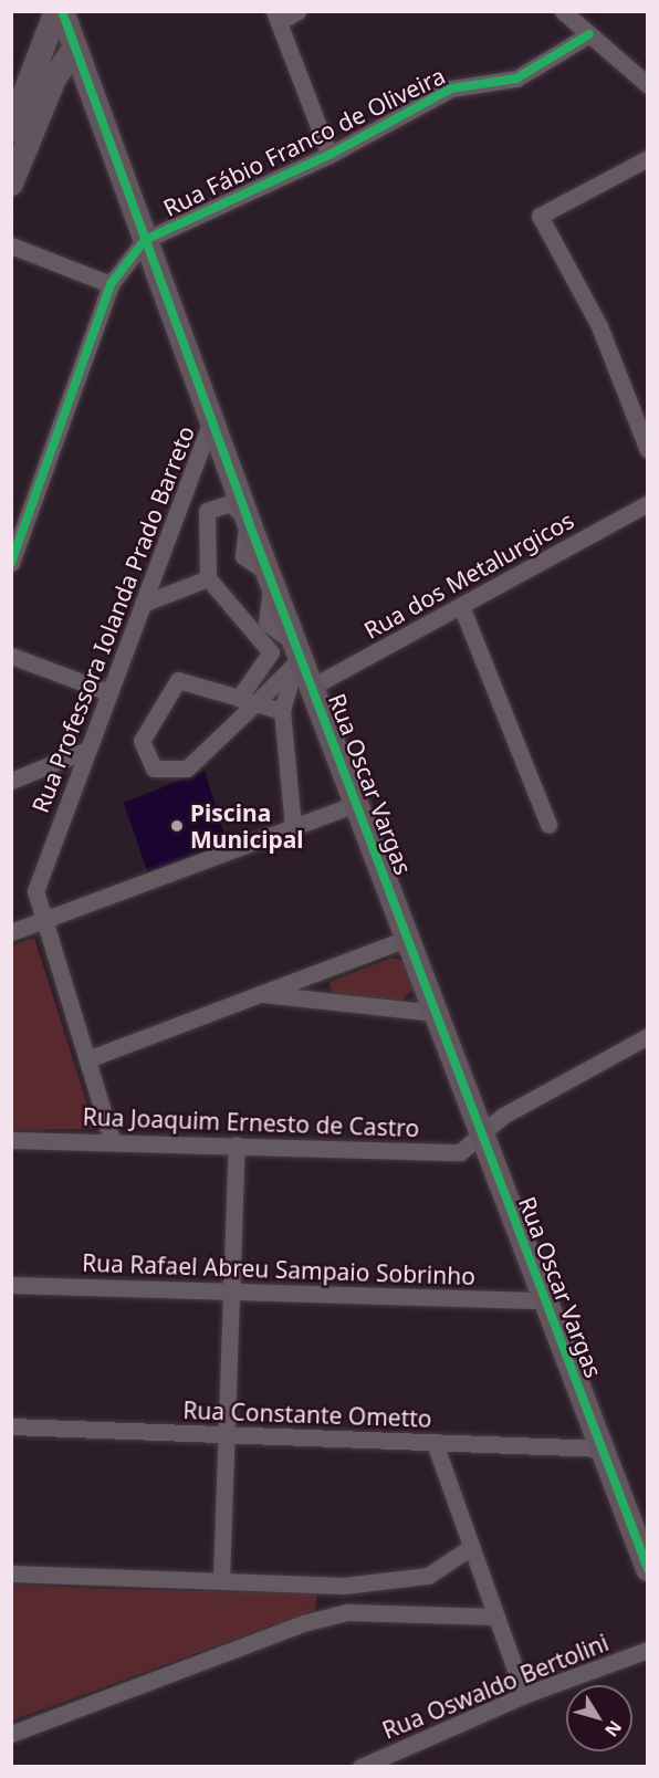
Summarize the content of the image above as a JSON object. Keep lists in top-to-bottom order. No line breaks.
{"streets":{"street":["Rua Fábio Franco de Oliveira","Rua dos Metalurgicos","Rua Professora Iolanda Prado Barreto","Rua Oscar Vargas","Rua Joaquim Ernesto de Castro","Rua Rafael Abreu Sampaio Sobrinho","Rua Constante Ometto","Rua Oswaldo Bertolini"]},"crossings":[["Rua Fábio Franco de Oliveira","Rua Oscar Vargas"],["Rua dos Metalurgicos","Rua Oscar Vargas"],["Rua Professora Iolanda Prado Barreto","Rua Oscar Vargas"],["Rua Professora Iolanda Prado Barreto","Rua Joaquim Ernesto de Castro"],["Rua Oscar Vargas","Rua Joaquim Ernesto de Castro"],["Rua Oscar Vargas","Rua Rafael Abreu Sampaio Sobrinho"],["Rua Oscar Vargas","Rua Constante Ometto"]],"places":["Piscina Municipal"],"north":"bottom right"}
